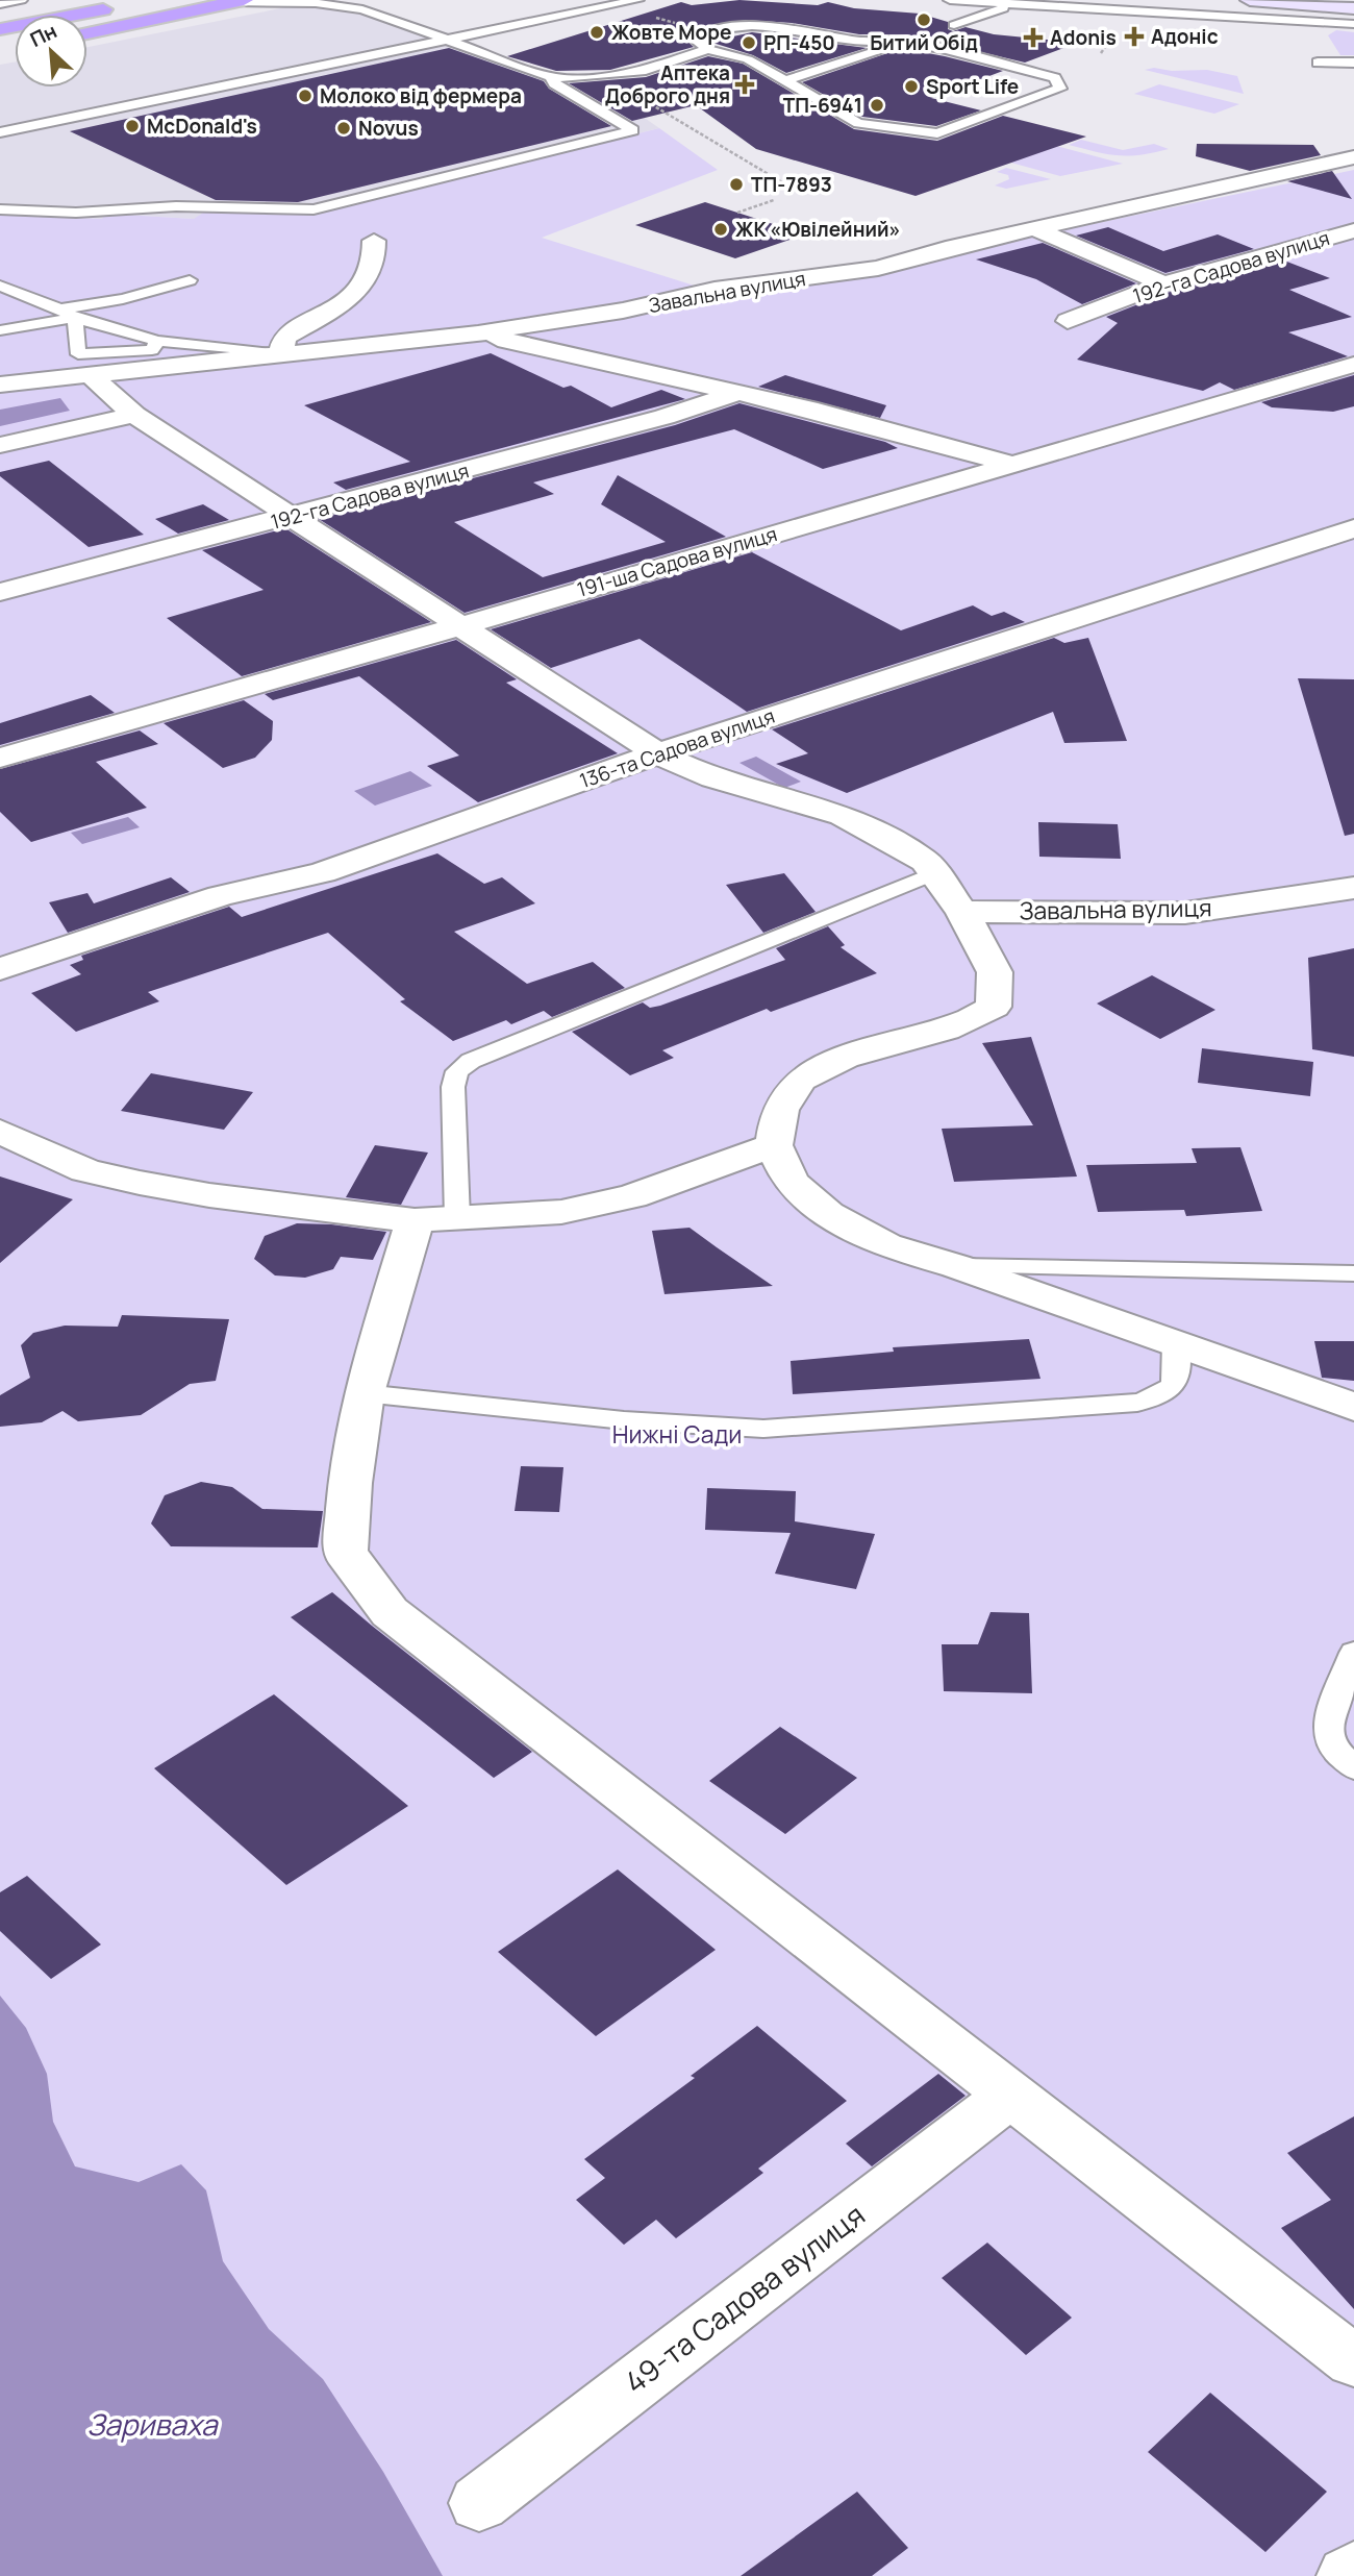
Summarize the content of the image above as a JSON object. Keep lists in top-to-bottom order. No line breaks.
{"streets":{"street":["192-га Садова вулиця","Завальна вулиця","191-ша Садова вулиця","136-та Садова вулиця","49-та Садова вулиця"]},"water":["Зариваха"],"parks":["Нижні Сади"],"places":{"other":["Битий Обід","Жовте Море","РП-450","Sport Life","Молоко від фермера","ТП-6941","McDonald's","Novus","ТП-7893","ЖК «Ювілейний»"],"health":["Адоніс","Adonis","Аптека Доброго дня"]},"north":"top left"}
